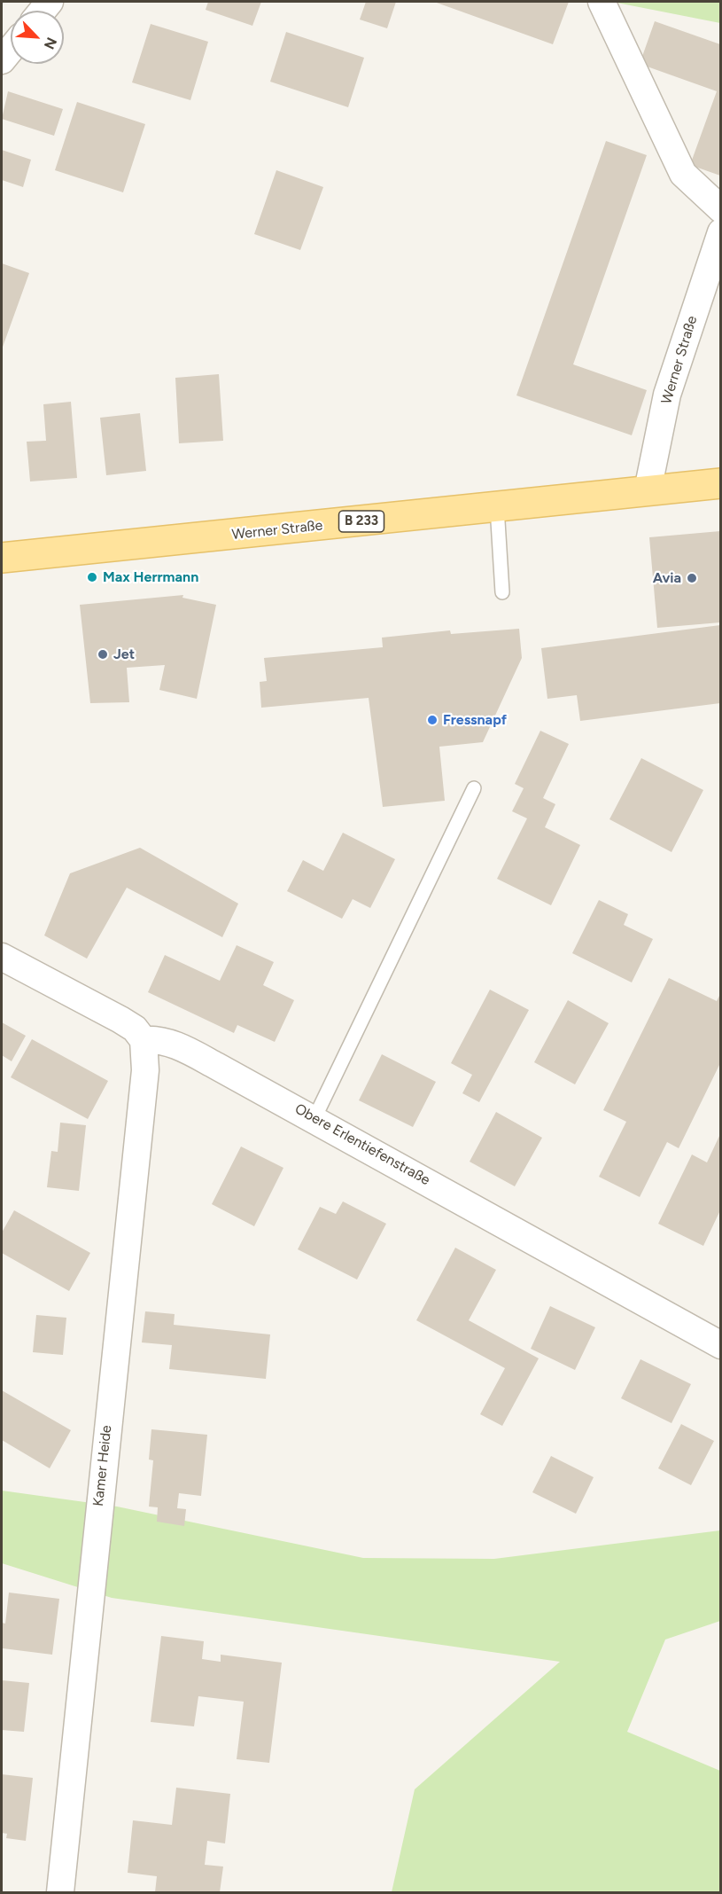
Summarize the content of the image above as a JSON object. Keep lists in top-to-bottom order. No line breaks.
{"streets":{"main road":["Werner Straße","B 233"],"street":["Obere Erlentiefenstraße","Kamer Heide"]},"crossings":[["Obere Erlentiefenstraße","Kamer Heide"]],"places":["Max Herrmann","Avia","Jet","Fressnapf"],"north":"bottom right"}
